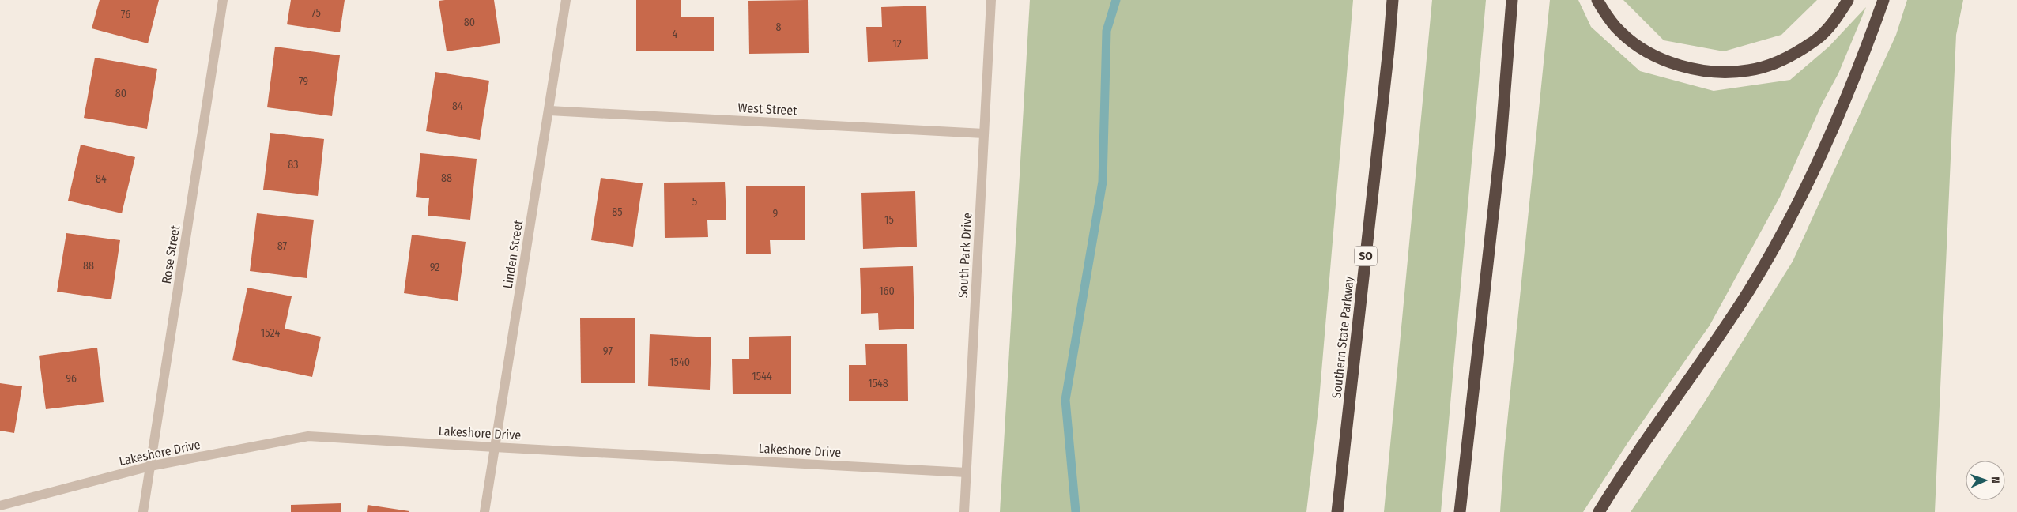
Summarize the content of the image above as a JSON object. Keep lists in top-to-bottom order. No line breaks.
{"streets":{"highway":["SO","Southern State Parkway"],"street":["West Street","Rose Street","Linden Street","South Park Drive","Lakeshore Drive"]},"crossings":[["West Street","Linden Street"],["West Street","South Park Drive"],["Rose Street","Lakeshore Drive"],["Linden Street","Lakeshore Drive"],["South Park Drive","Lakeshore Drive"]],"house_numbers":["75","76","80","8","4","12","79","80","84","83","88","84","5","85","9","15","87","88","92","160","1524","97","1540","1544","96","1548"],"north":"right"}
